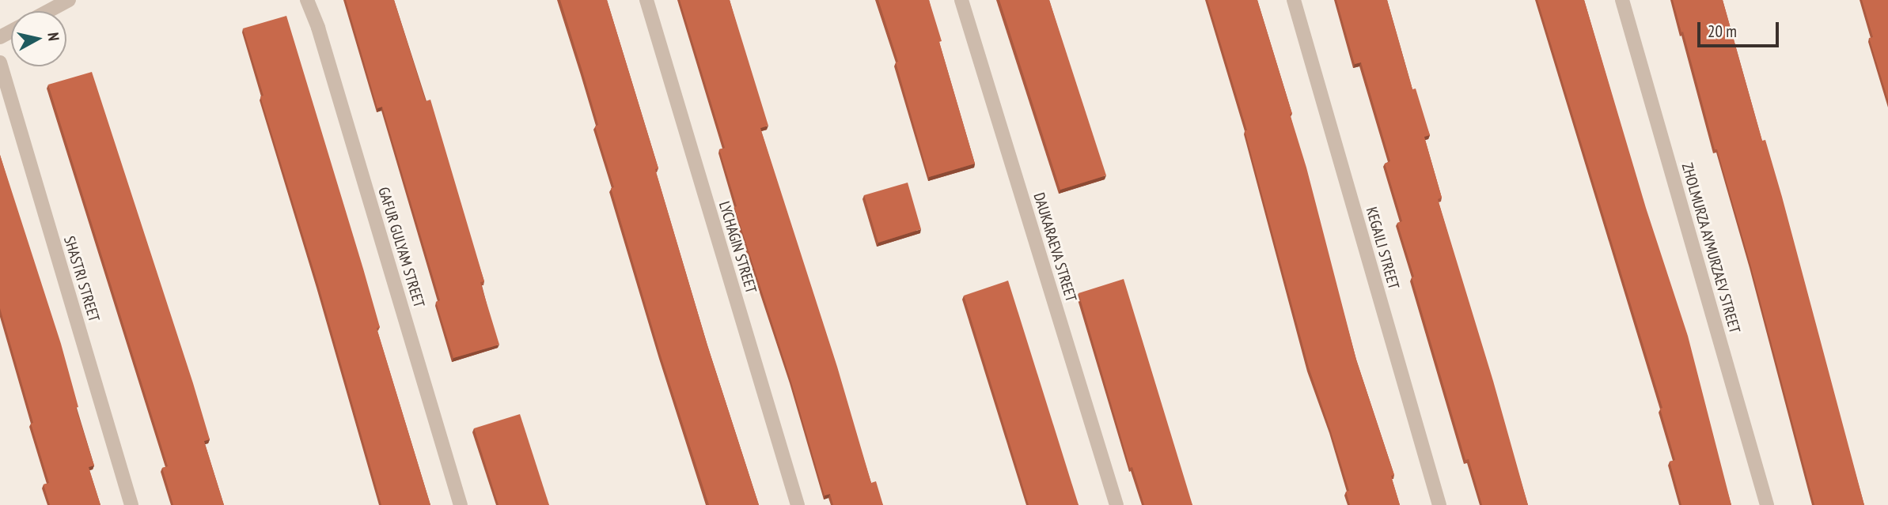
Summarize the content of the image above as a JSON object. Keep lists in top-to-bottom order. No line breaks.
{"streets":{"street":["GAFUR GULYAM STREET","LYCHAGIN STREET","DAUKARAEVA STREET","KEGAILI STREET","ZHOLMURZA AYMURZAEV STREET","SHASTRI STREET"]},"scale_bar":"20 m","north":"right"}
